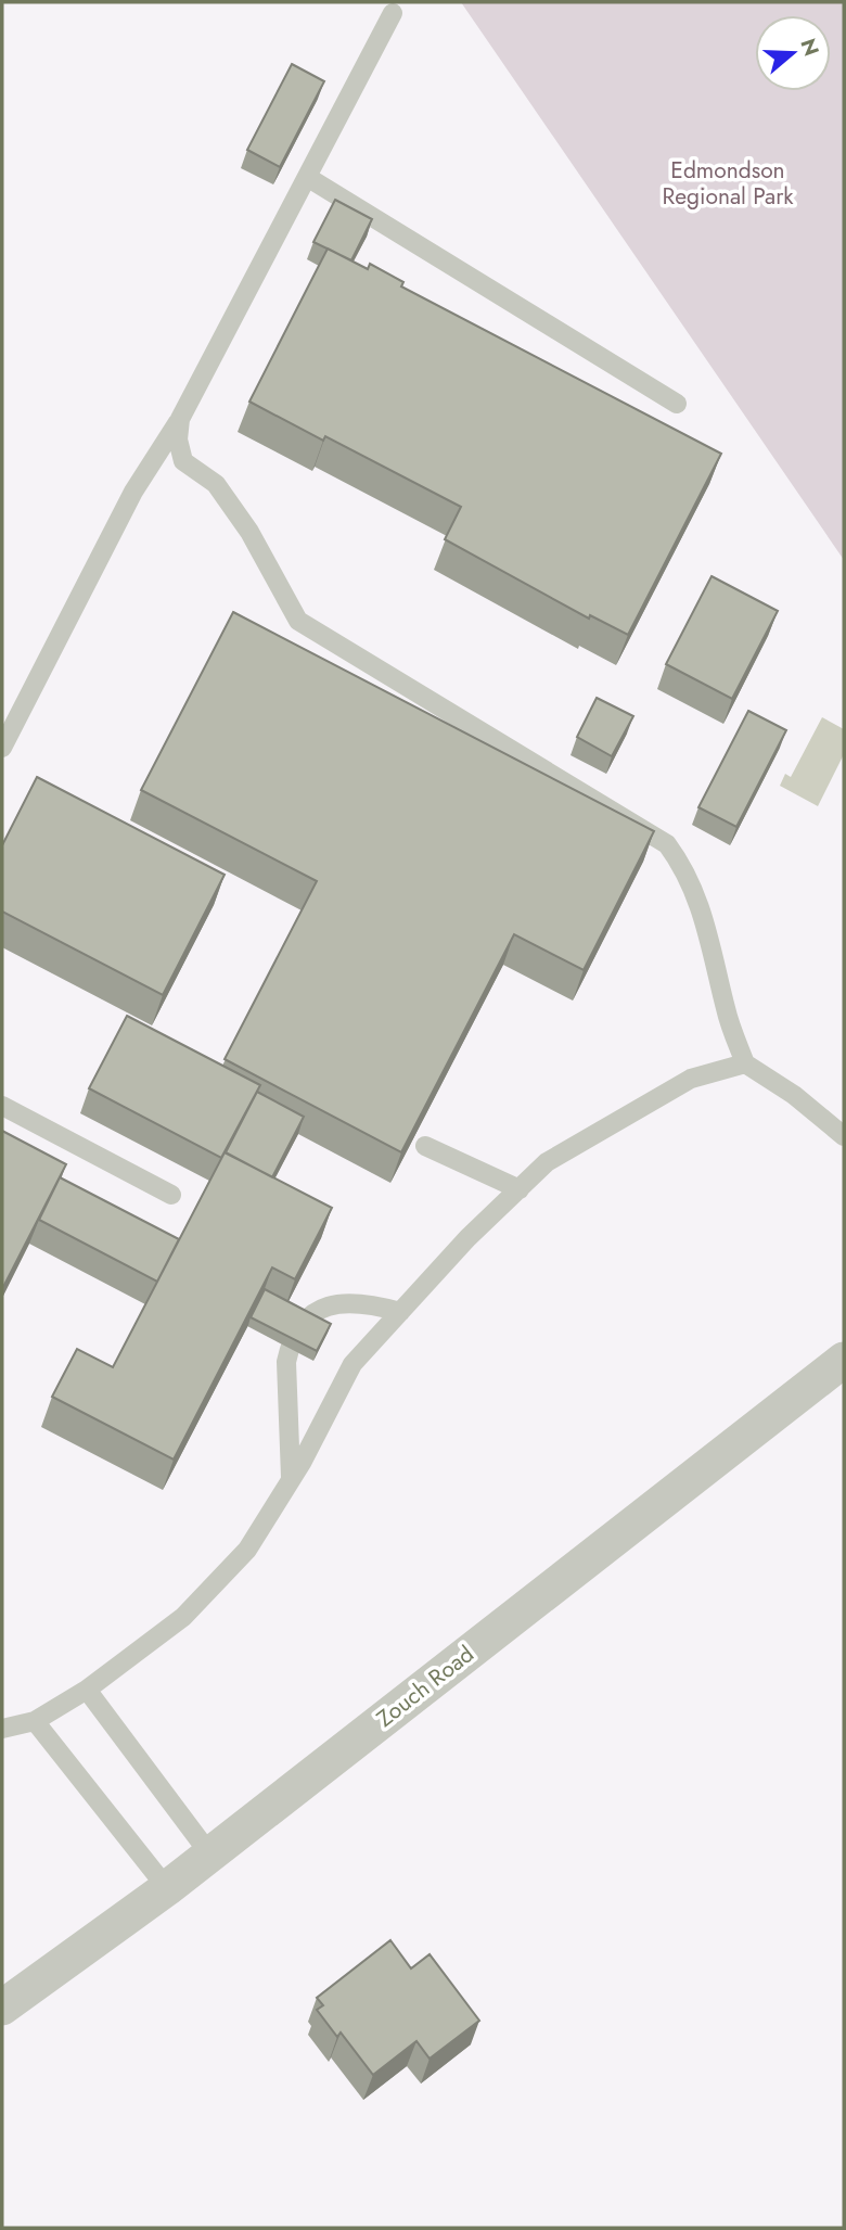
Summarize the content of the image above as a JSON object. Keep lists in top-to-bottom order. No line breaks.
{"streets":{"street":["Zouch Road"]},"parks":["Edmondson Regional Park"],"north":"right"}
